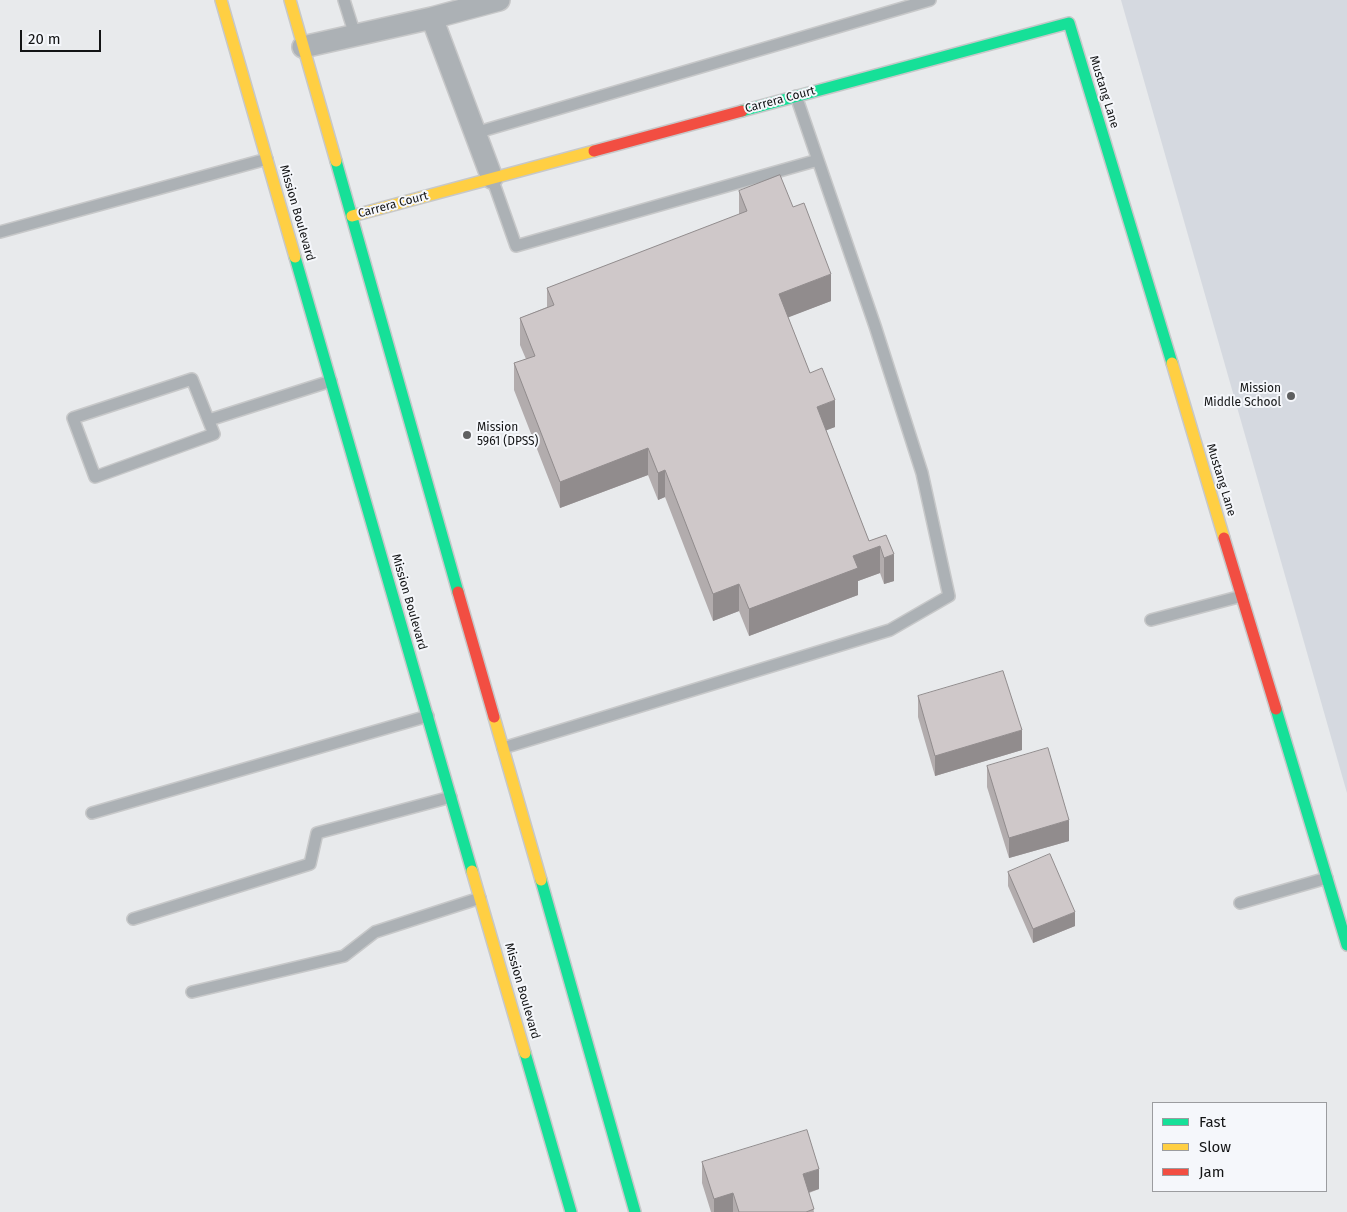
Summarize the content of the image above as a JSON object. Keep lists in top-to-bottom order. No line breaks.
{"streets":{"main road":["Mustang Lane","Carrera Court","Mission Boulevard"]},"crossings":[["Mustang Lane","Carrera Court"]],"places":["Mission Middle School","Mission 5961 (DPSS)"],"legend":["Fast","Slow","Jam"],"scale_bar":"20 m"}
